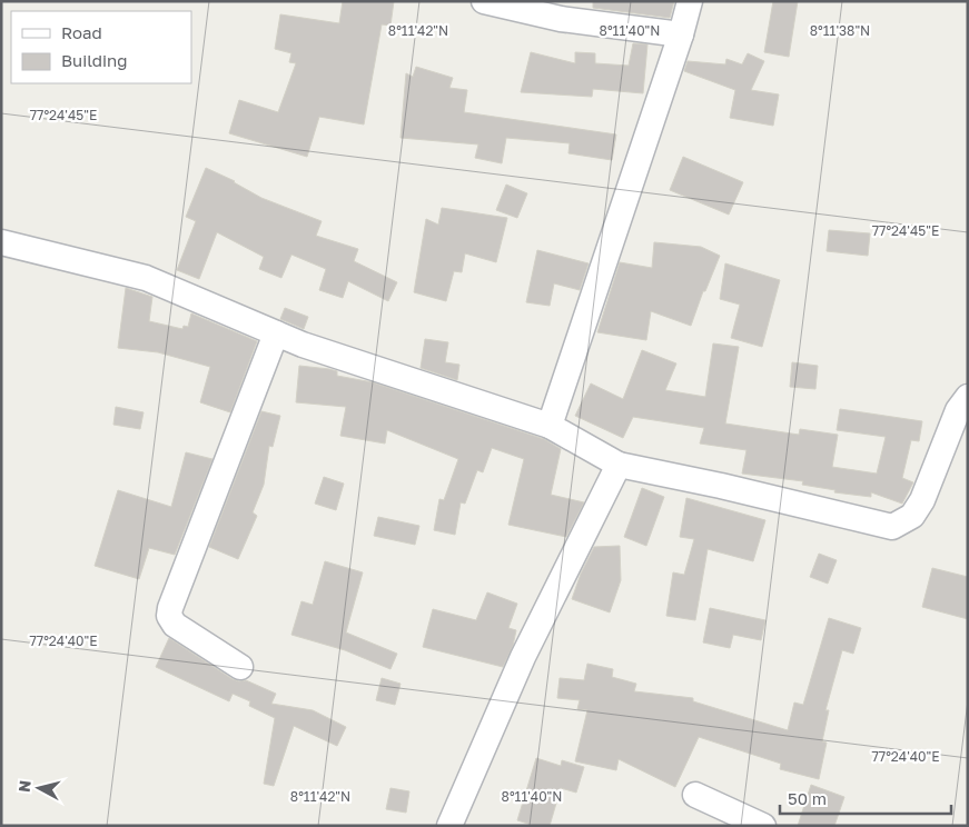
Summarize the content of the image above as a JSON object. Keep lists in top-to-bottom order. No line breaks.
{"legend":["Road","Building"],"scale_bar":"50 m","north":"left","coordinates":["8°11'42\"N","8°11'40\"N","8°11'38\"N","77°24'45\"E","77°24'40\"E"]}
